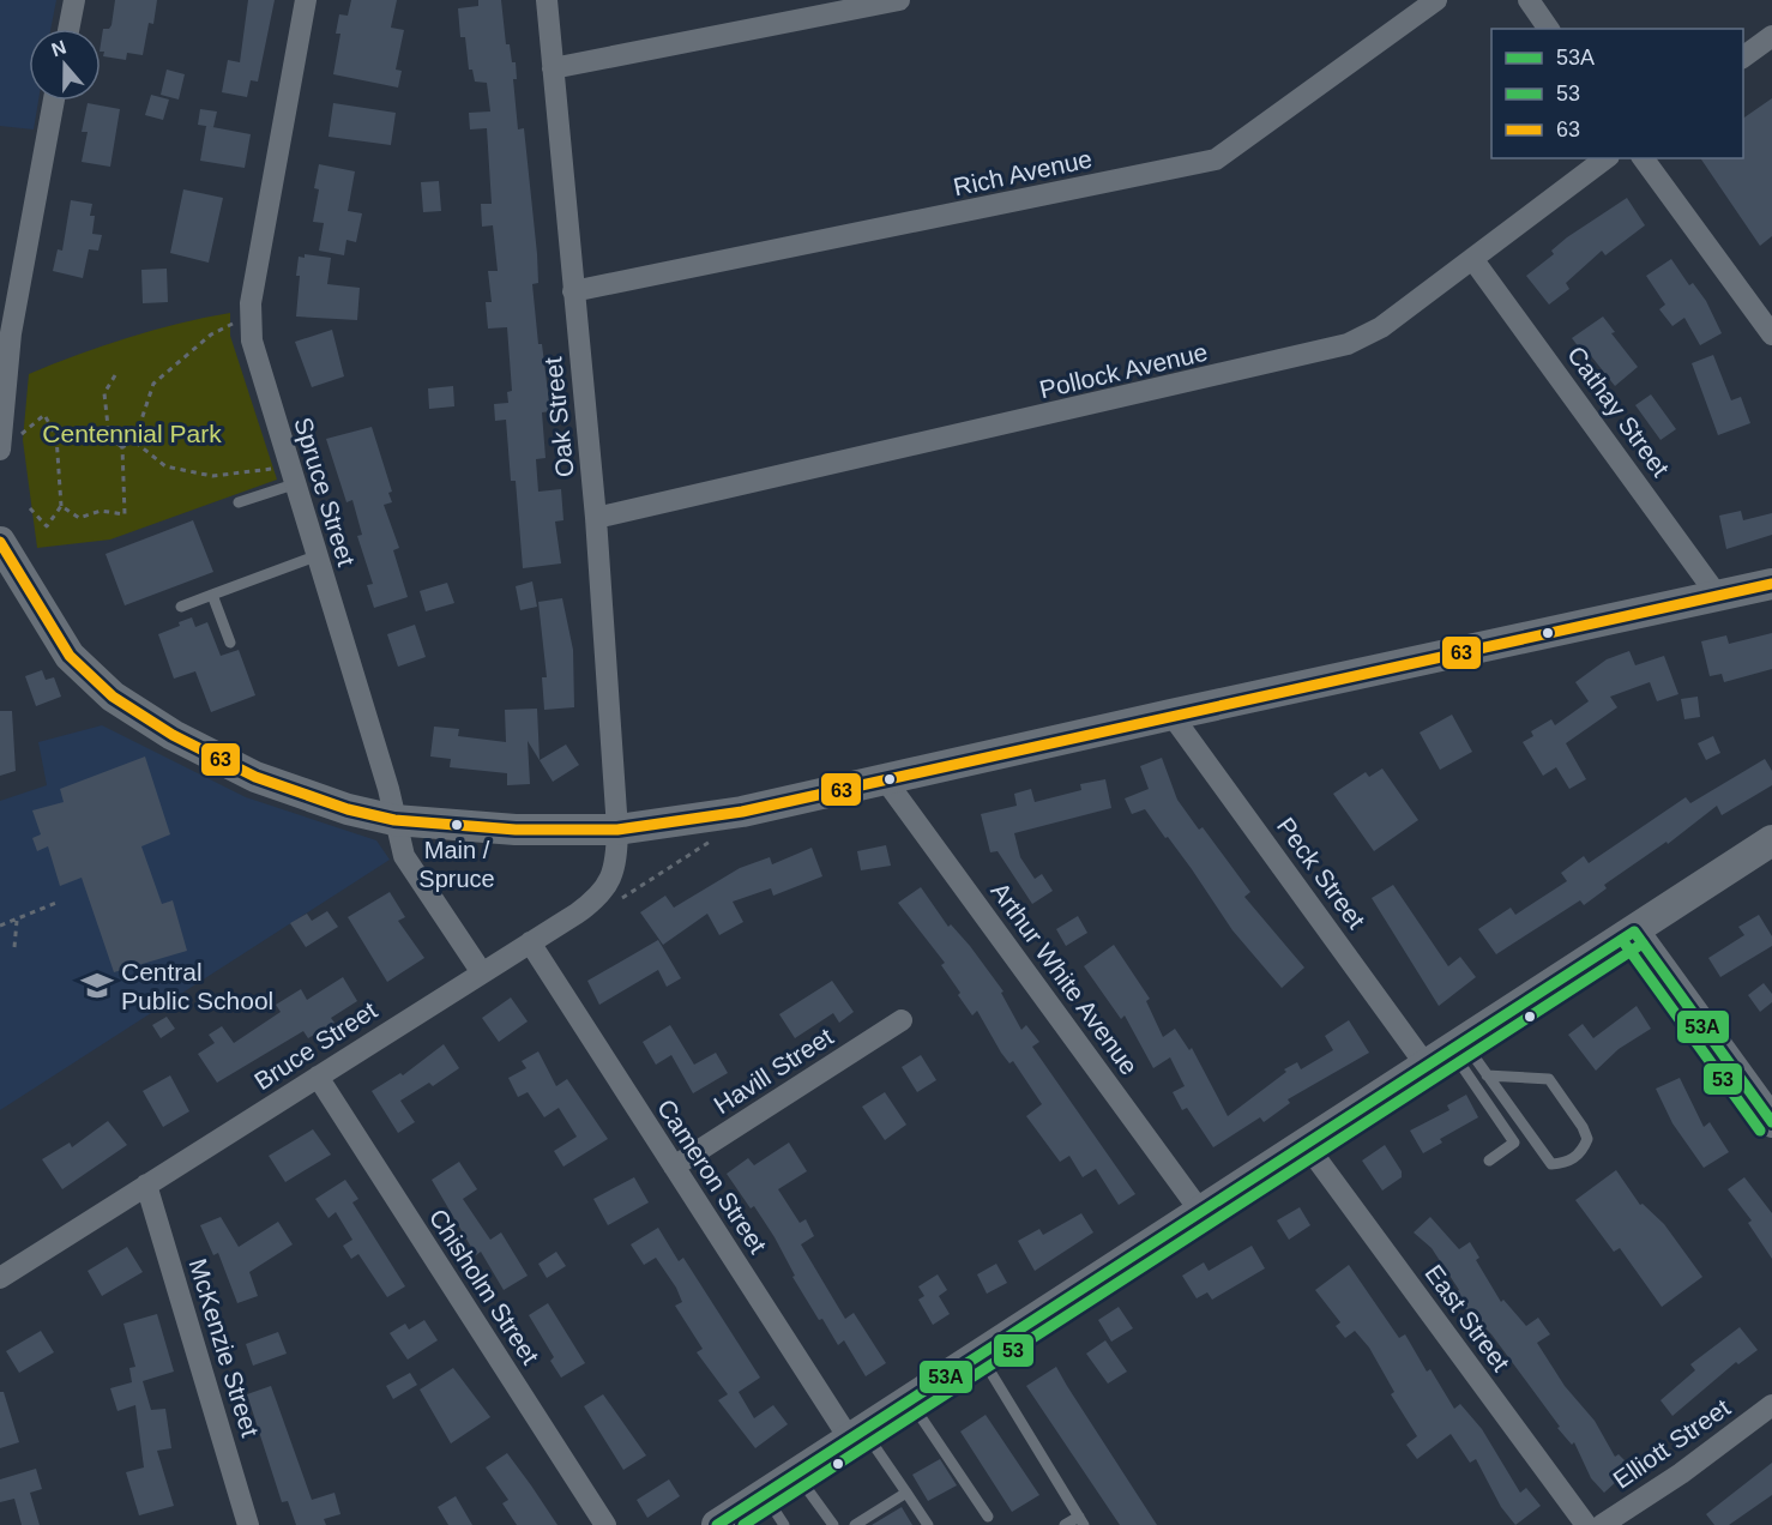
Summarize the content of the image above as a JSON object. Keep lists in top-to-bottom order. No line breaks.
{"streets":{"street":["Rich Avenue","Pollock Avenue","Cathay Street","Oak Street","Spruce Street","Peck Street","Arthur White Avenue","Bruce Street","Havill Street","Cameron Street","Chisholm Street","East Street","McKenzie Street","Elliott Street"]},"crossings":[["Rich Avenue","Oak Street"],["Pollock Avenue","Cathay Street"],["Pollock Avenue","Oak Street"],["Oak Street","Bruce Street"],["Spruce Street","Bruce Street"],["Bruce Street","Cameron Street"],["Bruce Street","Chisholm Street"],["Bruce Street","McKenzie Street"],["Havill Street","Cameron Street"]],"parks":["Centennial Park"],"places":{"other":["Main / Spruce"],"school or university":["Central Public School"]},"lines":["transit line 63","transit line 53A","transit line 53"],"legend":["53A","53","63"],"north":"top"}
